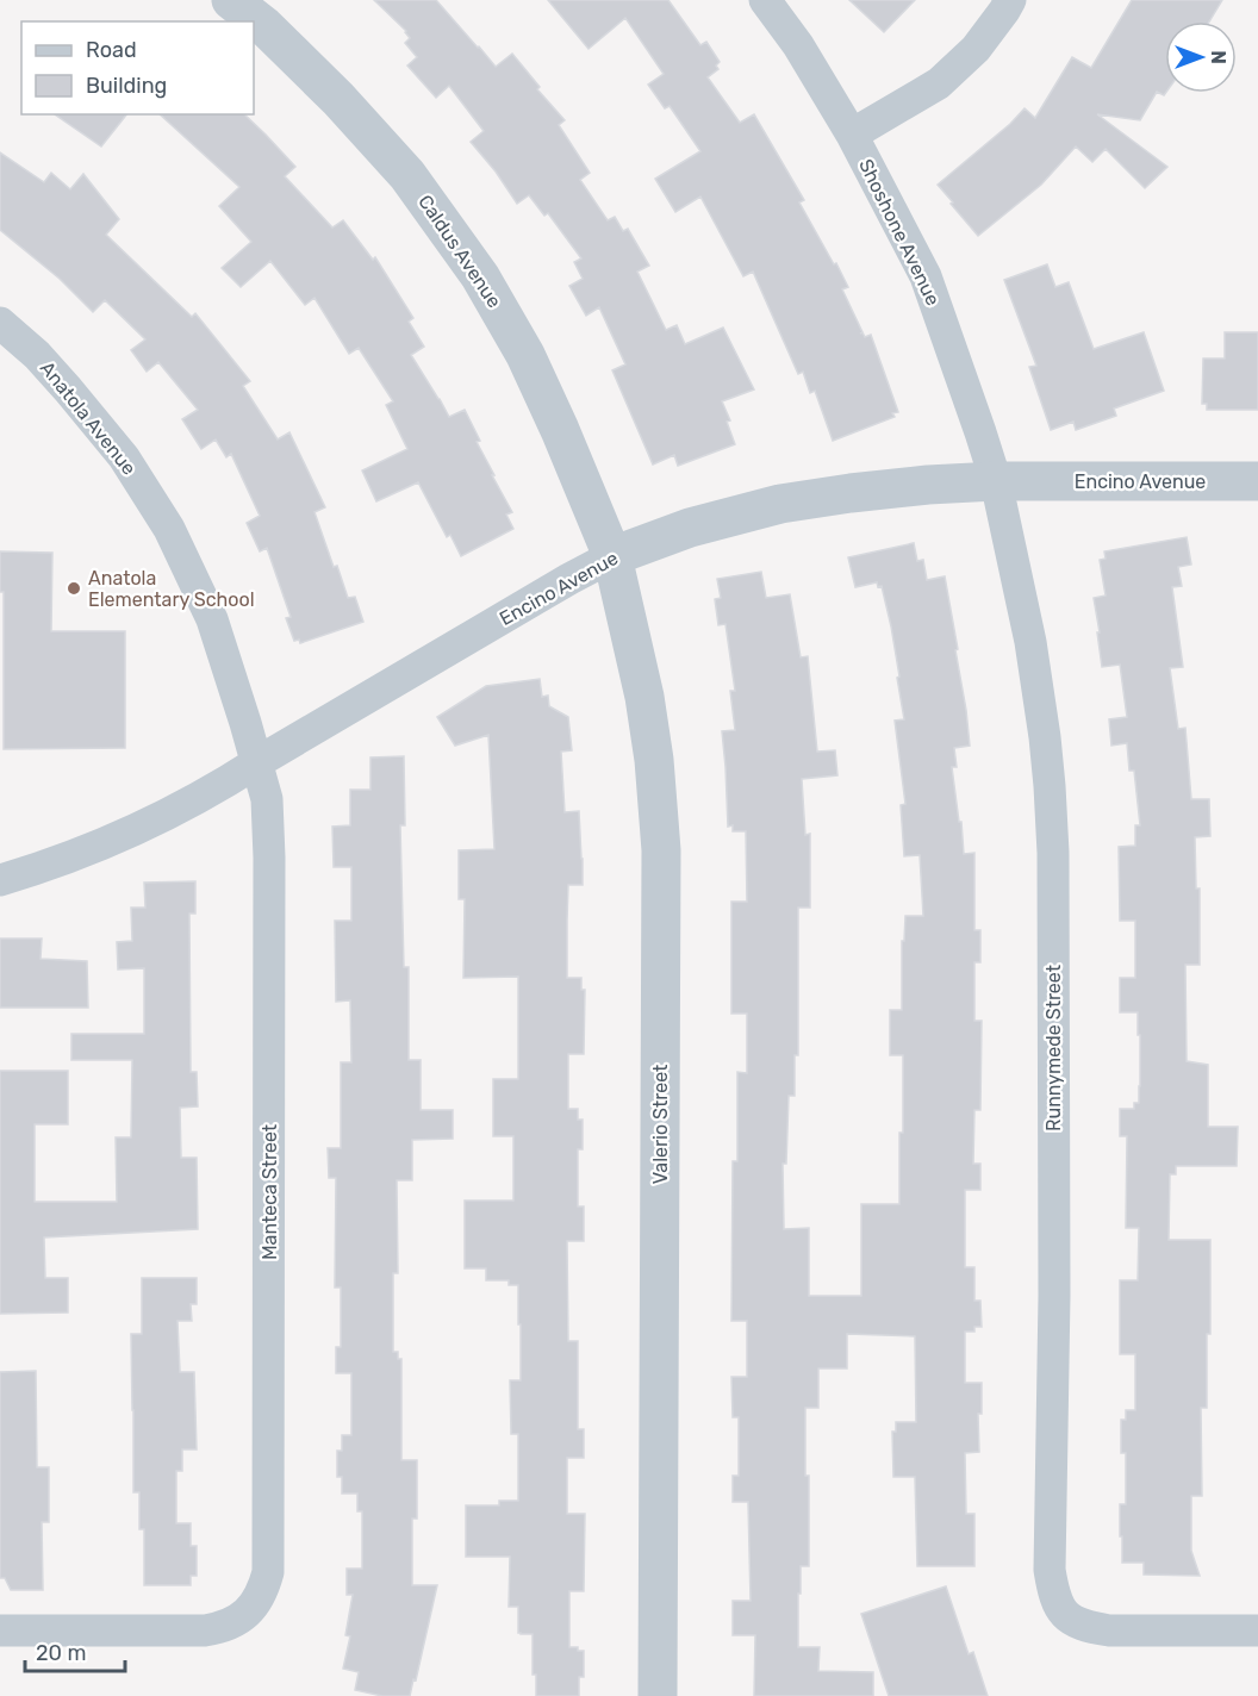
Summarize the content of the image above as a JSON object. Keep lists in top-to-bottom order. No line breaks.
{"streets":{"street":["Shoshone Avenue","Caldus Avenue","Anatola Avenue","Encino Avenue","Runnymede Street","Valerio Street","Manteca Street"]},"crossings":[["Shoshone Avenue","Encino Avenue"],["Shoshone Avenue","Runnymede Street"],["Caldus Avenue","Encino Avenue"],["Caldus Avenue","Valerio Street"],["Anatola Avenue","Encino Avenue"],["Anatola Avenue","Manteca Street"],["Encino Avenue","Runnymede Street"],["Encino Avenue","Valerio Street"],["Encino Avenue","Manteca Street"]],"places":["Anatola Elementary School"],"legend":["Road","Building"],"scale_bar":"20 m","north":"right"}
